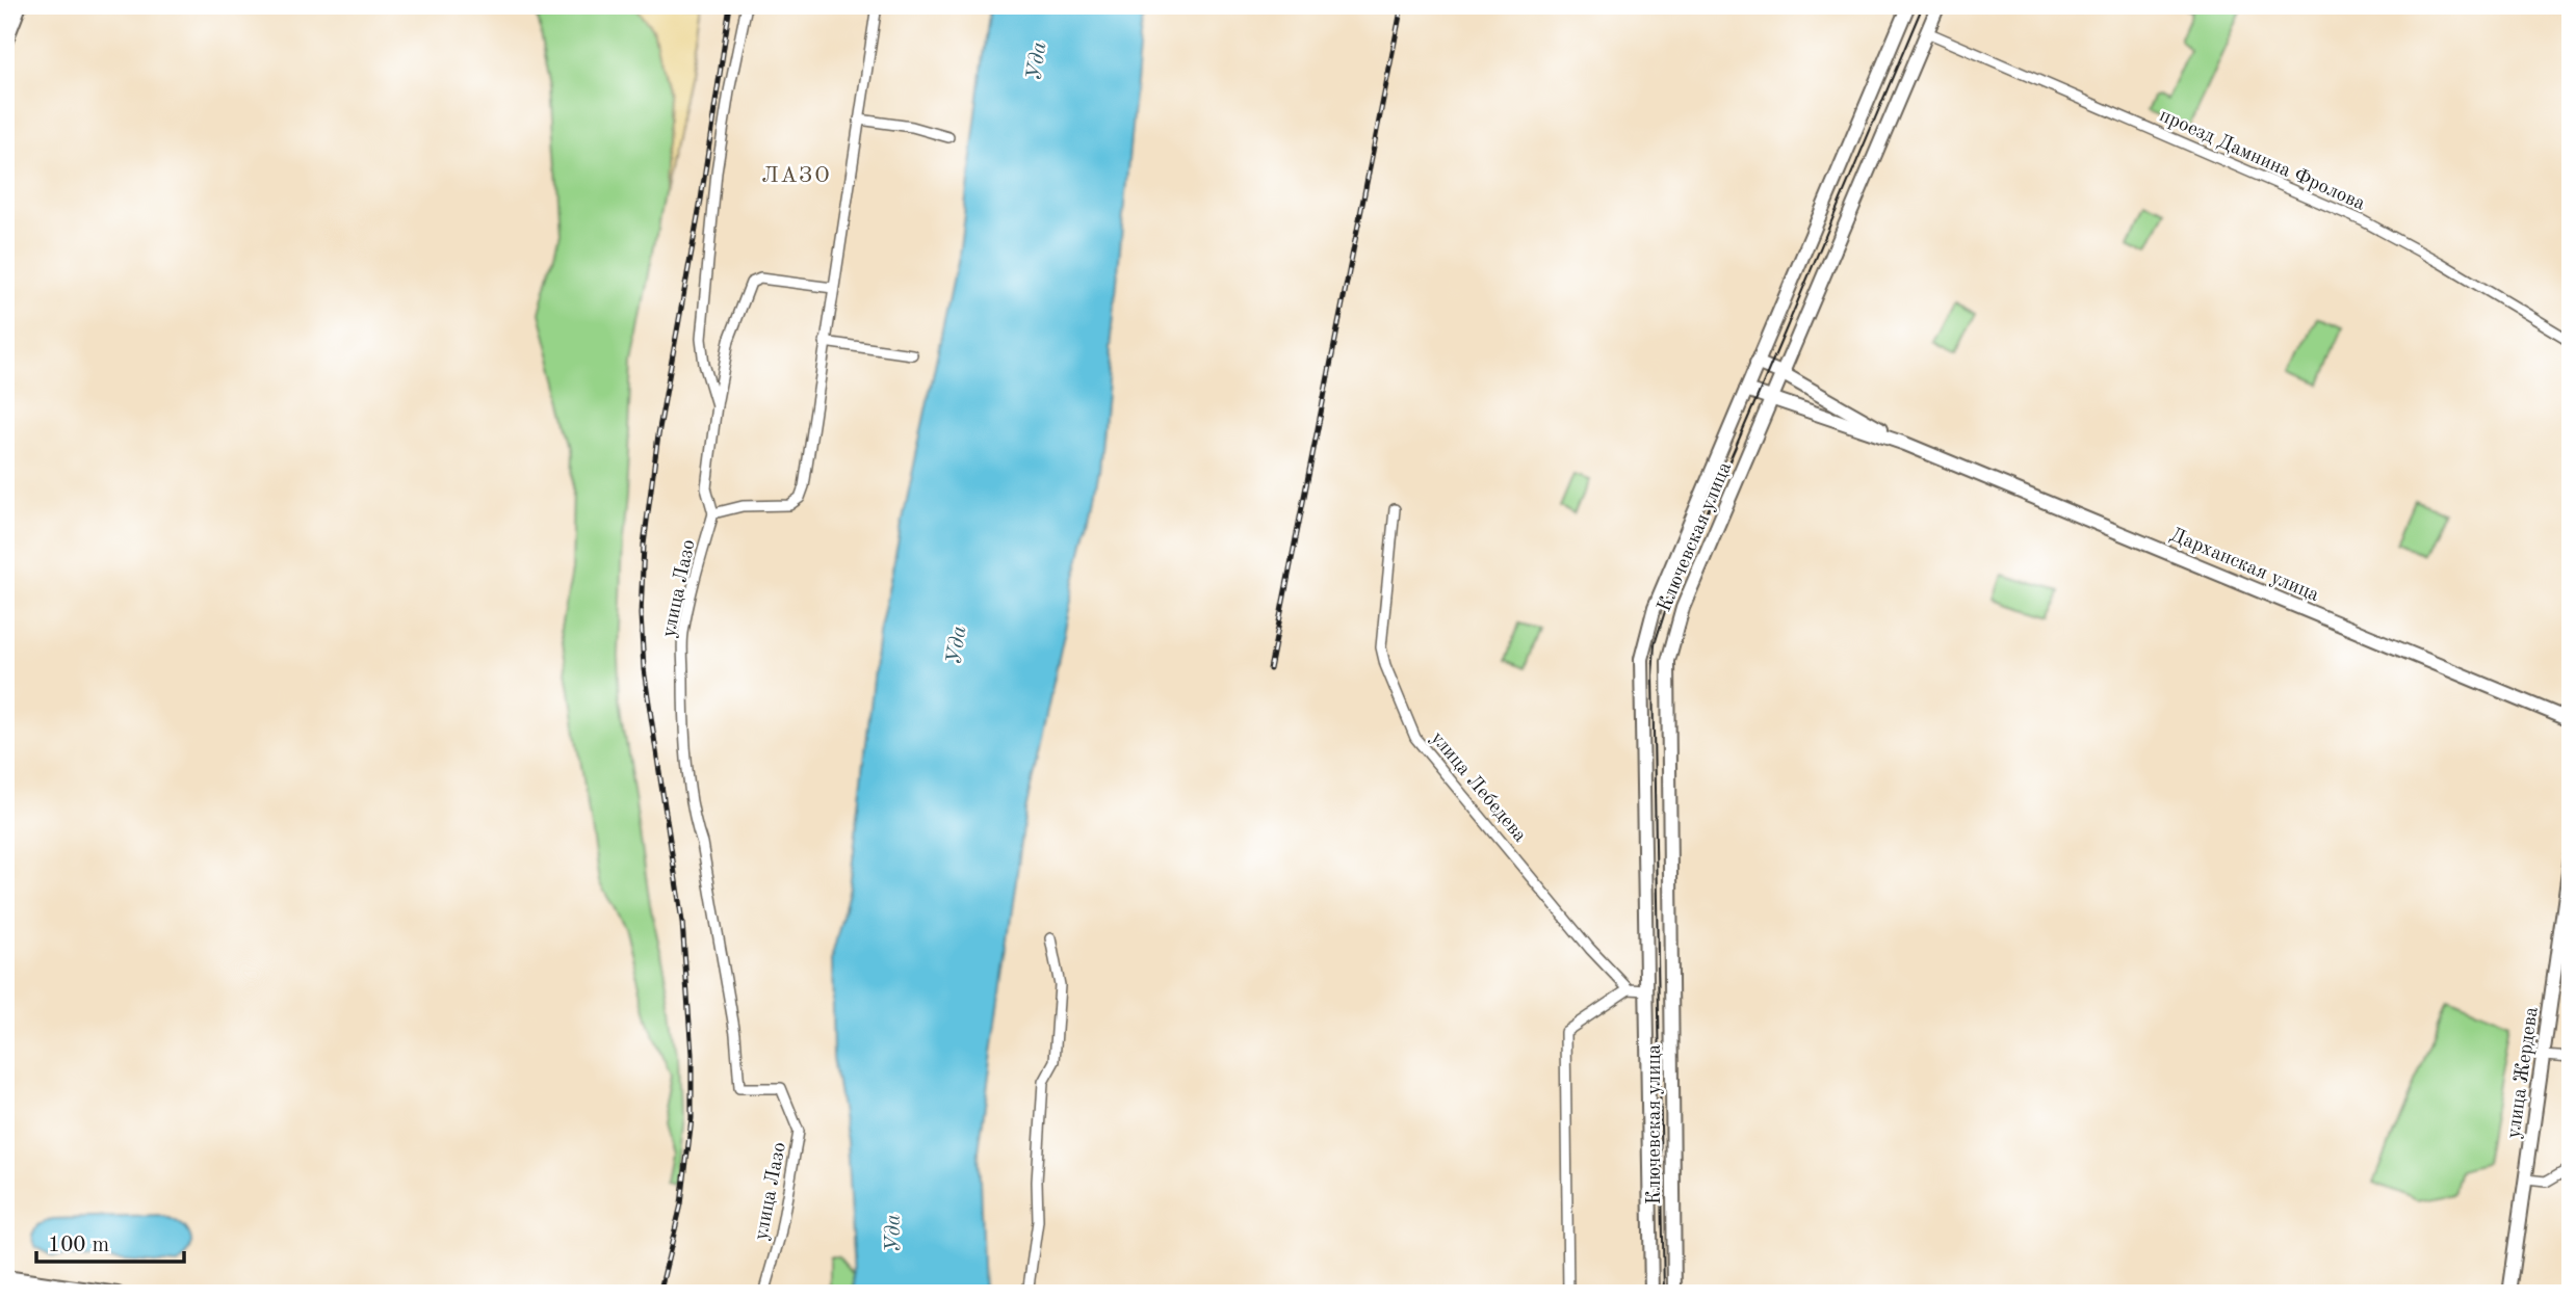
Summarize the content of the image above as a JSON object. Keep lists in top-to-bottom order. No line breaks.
{"streets":{"main road":["Ключевская улица","Дарханская улица","улица Жердева"],"street":["проезд Дамнина Фролова","улица Лазо","улица Лебедева"]},"crossings":[["проезд Дамнина Фролова","Ключевская улица"],["Ключевская улица","Дарханская улица"]],"districts":["ЛАЗО"],"water":["Уда"],"scale_bar":"100 m"}
